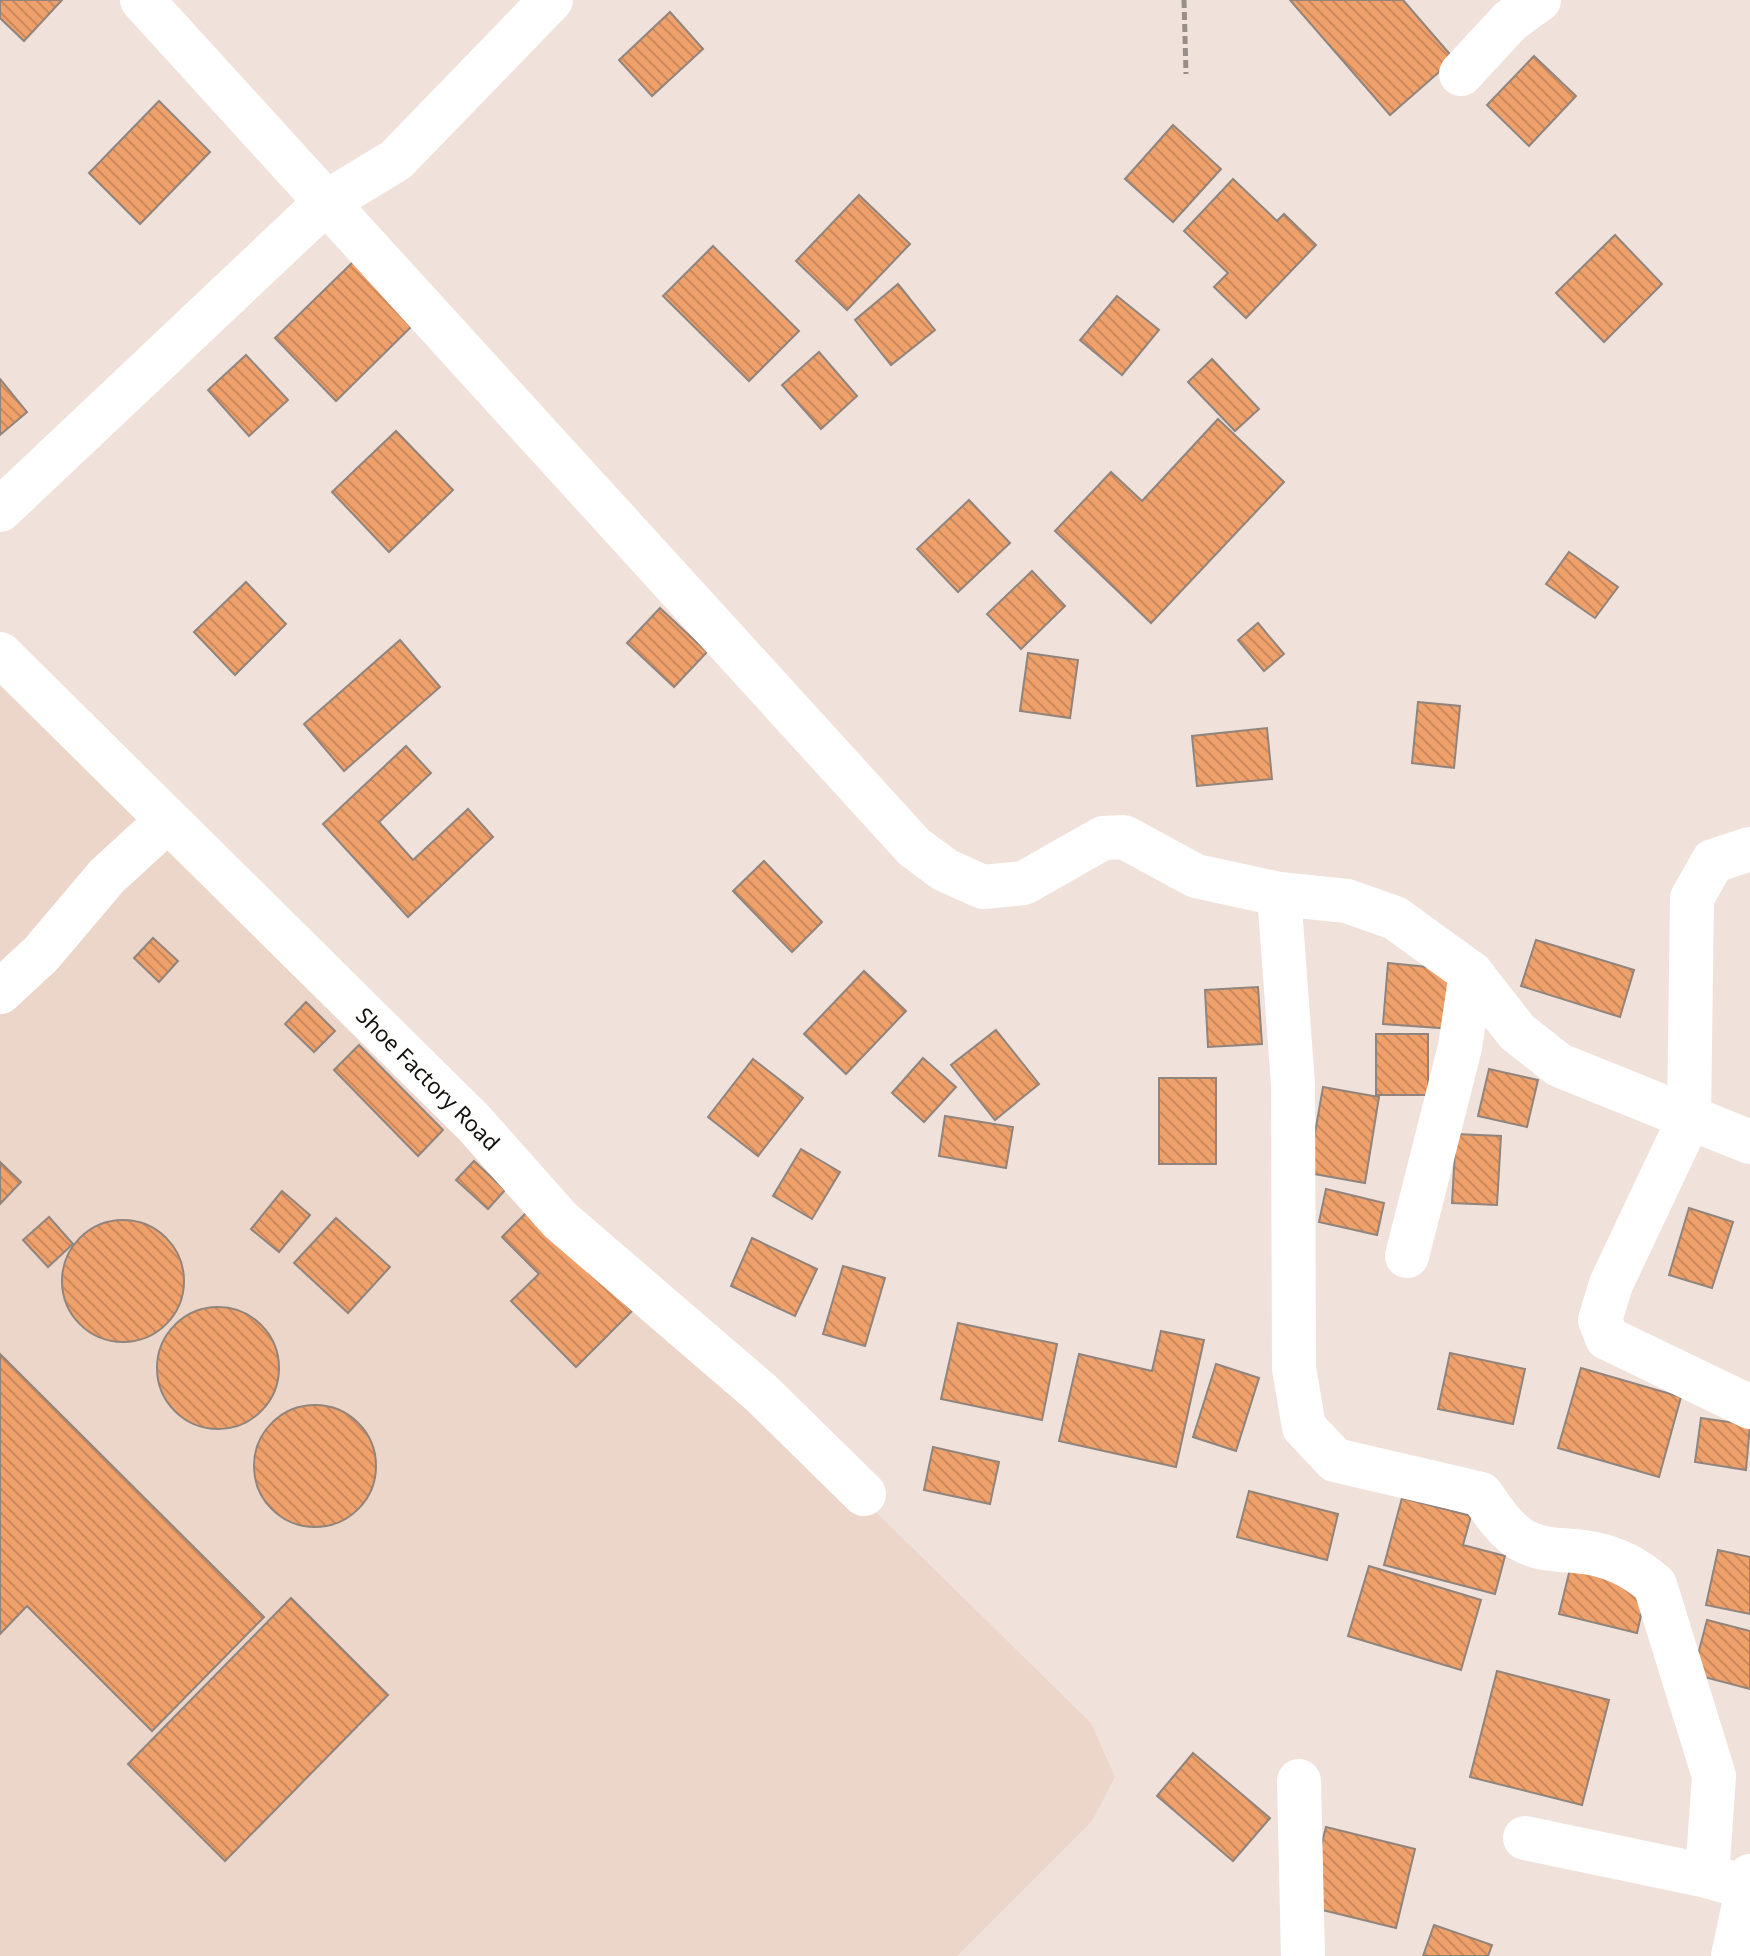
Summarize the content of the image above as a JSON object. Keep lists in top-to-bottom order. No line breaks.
{"streets":{"street":["Shoe Factory Road"]}}
